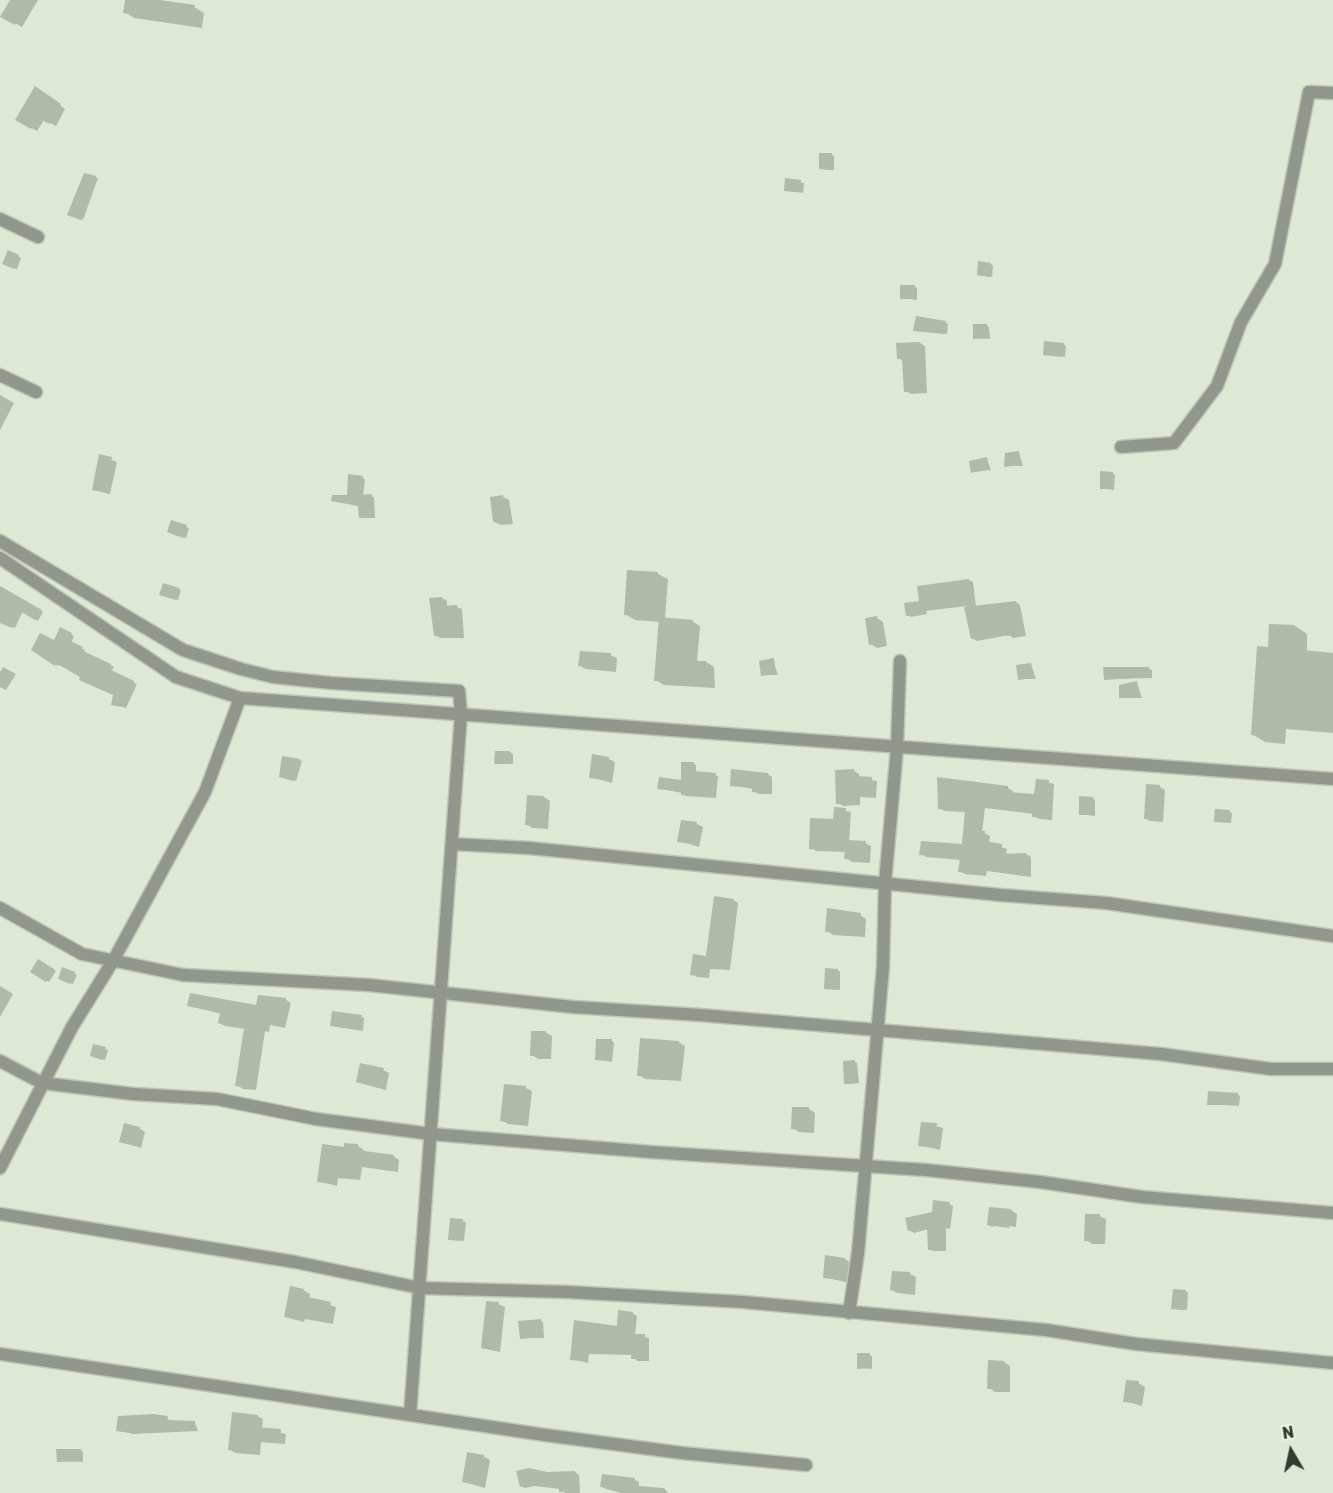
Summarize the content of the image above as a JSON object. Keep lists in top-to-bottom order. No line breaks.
{"north":"top"}
